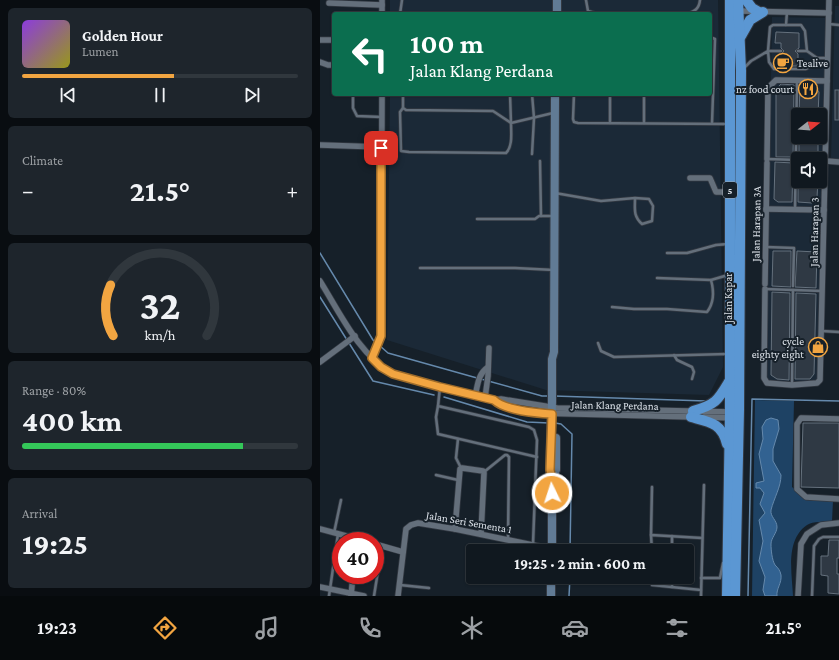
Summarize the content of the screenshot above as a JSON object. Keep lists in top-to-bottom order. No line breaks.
{"streets":{"highway":["5","Jalan Kapar"],"street":["Jalan Harapan 3A","Jalan Harapan 3","Jalan Klang Perdana","Jalan Seri Sementa 1"]},"crossings":[["Jalan Harapan 3A","Jalan Harapan 3"],["Jalan Kapar","Jalan Klang Perdana"]],"places":{"cafe":["Tealive"],"restaurant":["nz food court"],"shop":["cycle eighty eight"]},"north":"right","page":{"turn":["100 m","Jalan Klang Perdana"],"song":["Golden Hour","Lumen"],"tile":["Climate",["Range · 80%","400 km"],["Arrival","19:25"]],"heat":["−","21.5°","+"],"limit":"40","trip":"19:25 · 2 min · 600 m","tabs":["19:23","21.5°"],"gauge":["32","km/h"]}}
